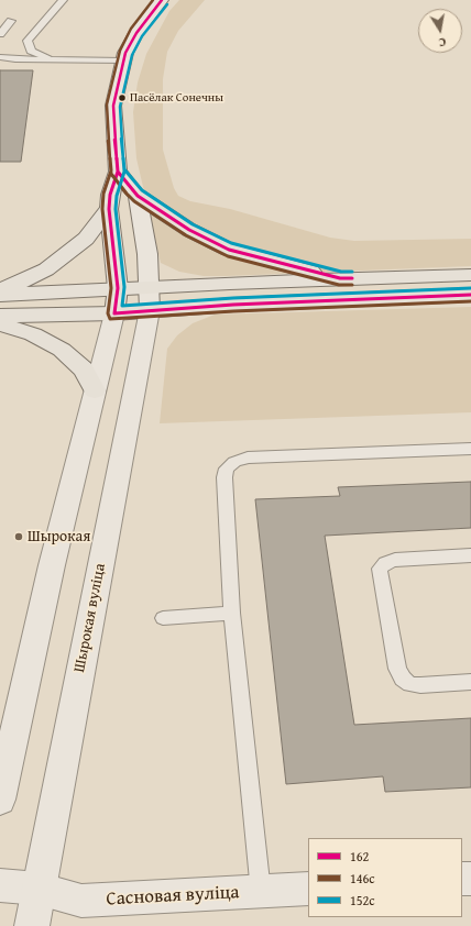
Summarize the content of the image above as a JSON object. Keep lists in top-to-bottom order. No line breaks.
{"streets":{"street":["Шырокая вуліца","Сасновая вуліца"]},"crossings":[["Шырокая вуліца","Сасновая вуліца"]],"places":["Пасёлак Сонечны","Шырокая"],"lines":["transit line 162","transit line 146с","transit line 152с"],"legend":["162","146с","152с"],"north":"bottom"}
